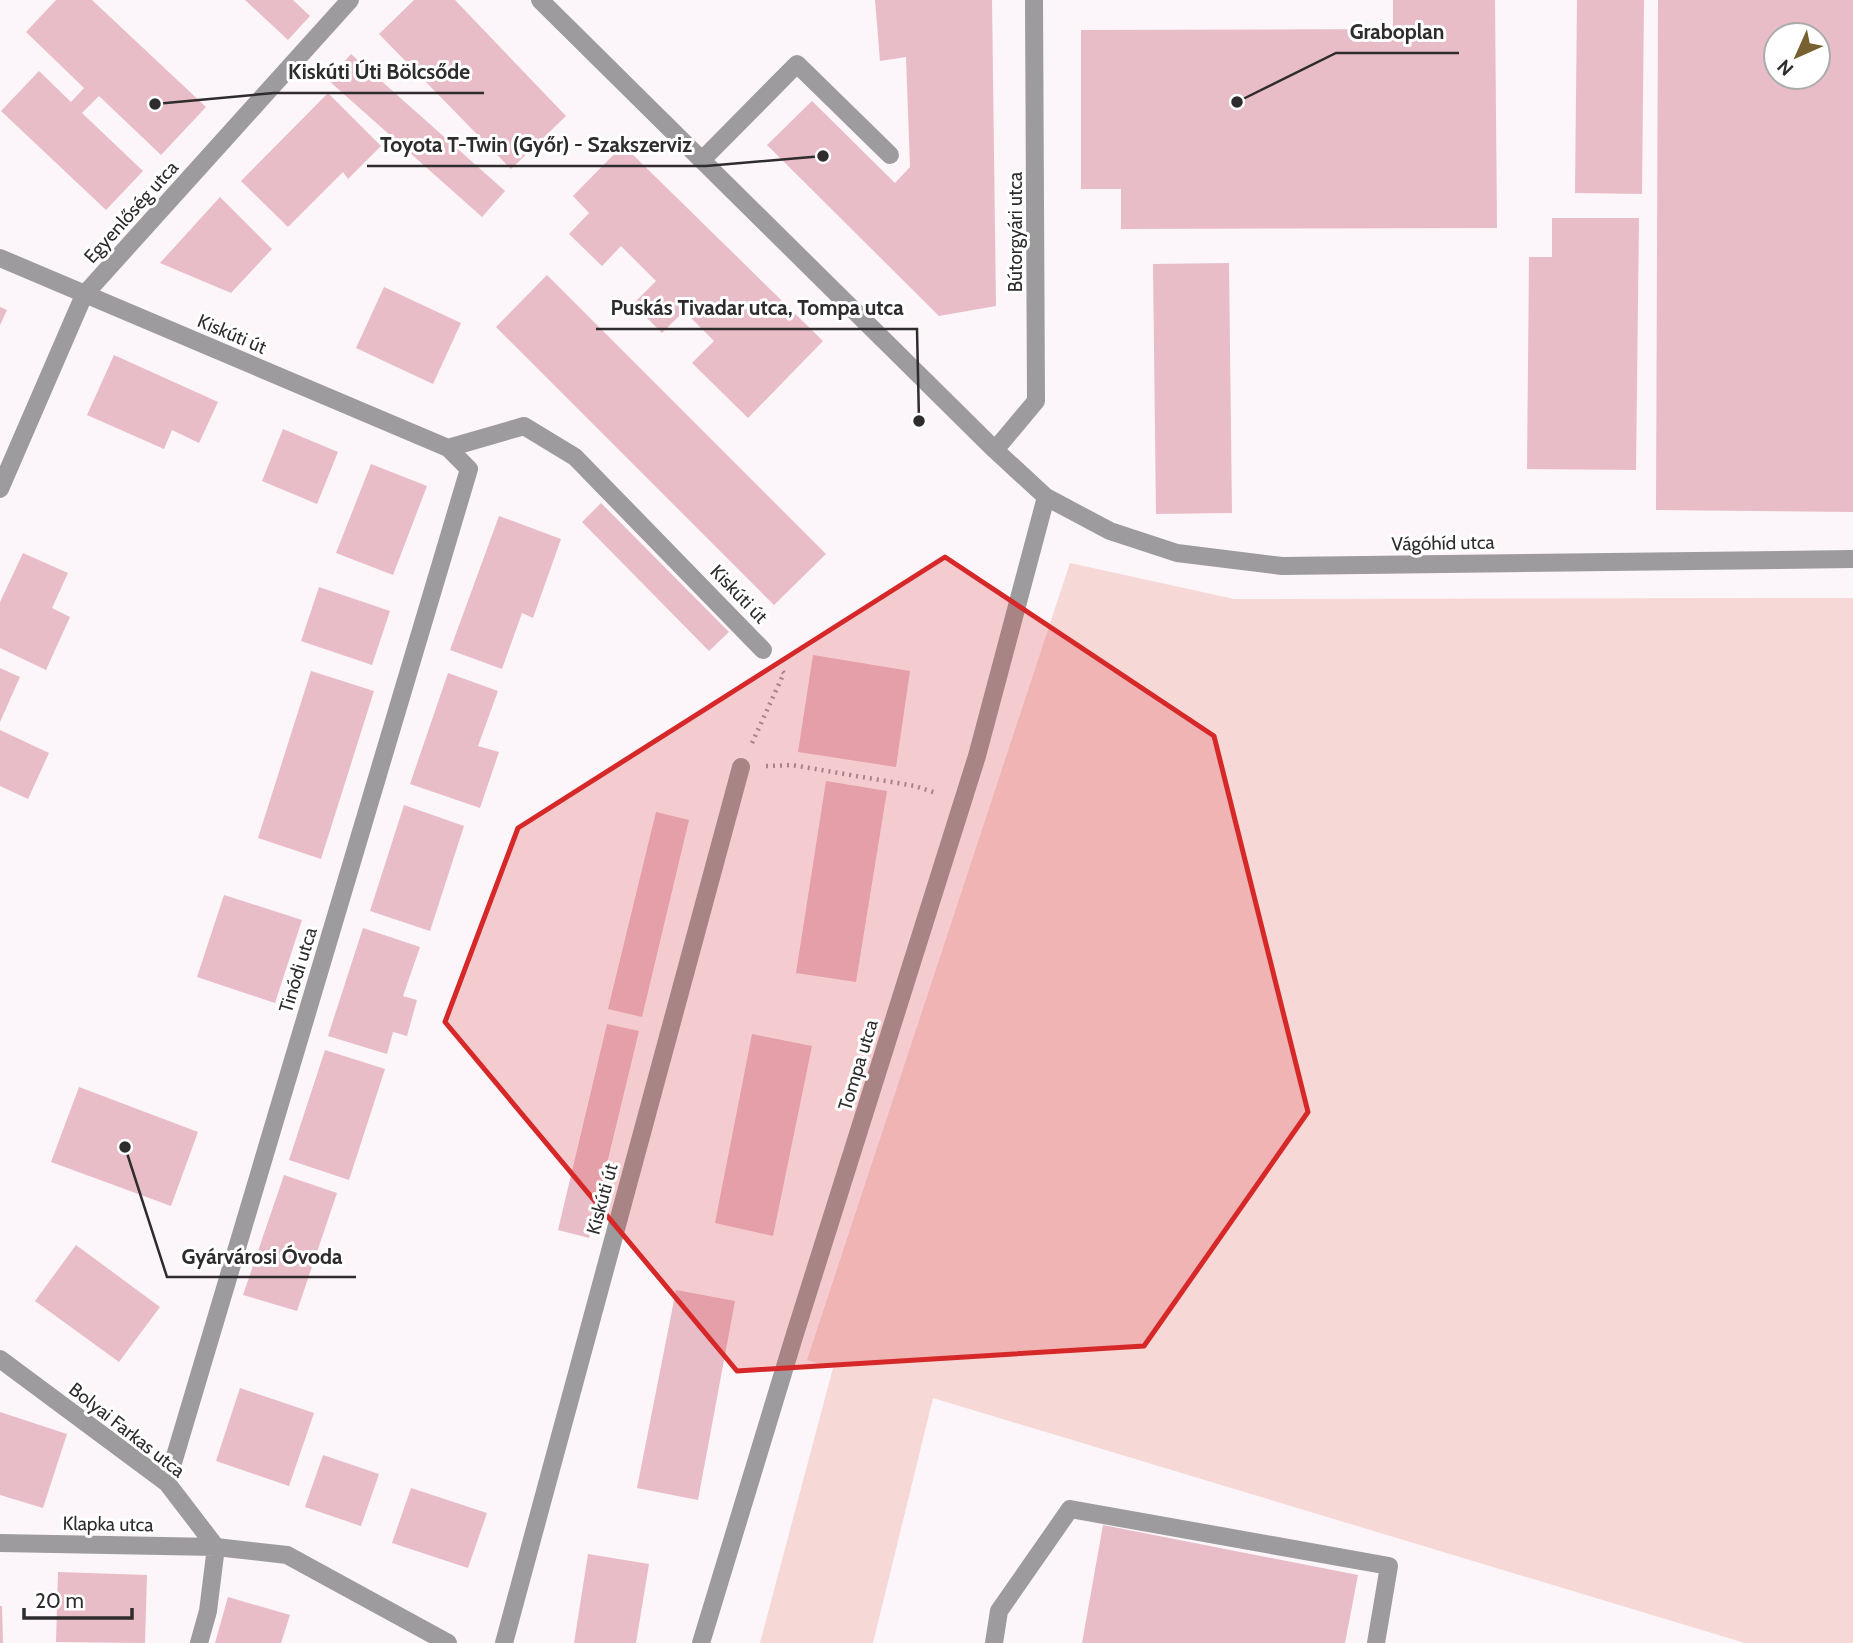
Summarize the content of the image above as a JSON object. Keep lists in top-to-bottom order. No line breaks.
{"streets":{"street":["Egyenlőség utca","Bútorgyári utca","Kiskúti út","Vágóhíd utca","Tinódi utca","Tompa utca","Bolyai Farkas utca","Klapka utca"]},"crossings":[["Egyenlőség utca","Kiskúti út"],["Bútorgyári utca","Vágóhíd utca"],["Kiskúti út","Tinódi utca"],["Vágóhíd utca","Tompa utca"],["Tinódi utca","Bolyai Farkas utca"],["Bolyai Farkas utca","Klapka utca"]],"places":["Graboplan","Kiskúti Úti Bölcsőde","Toyota T-Twin (Győr) - Szakszerviz","Puskás Tivadar utca, Tompa utca","Gyárvárosi Óvoda"],"scale_bar":"20 m","north":"bottom left"}
